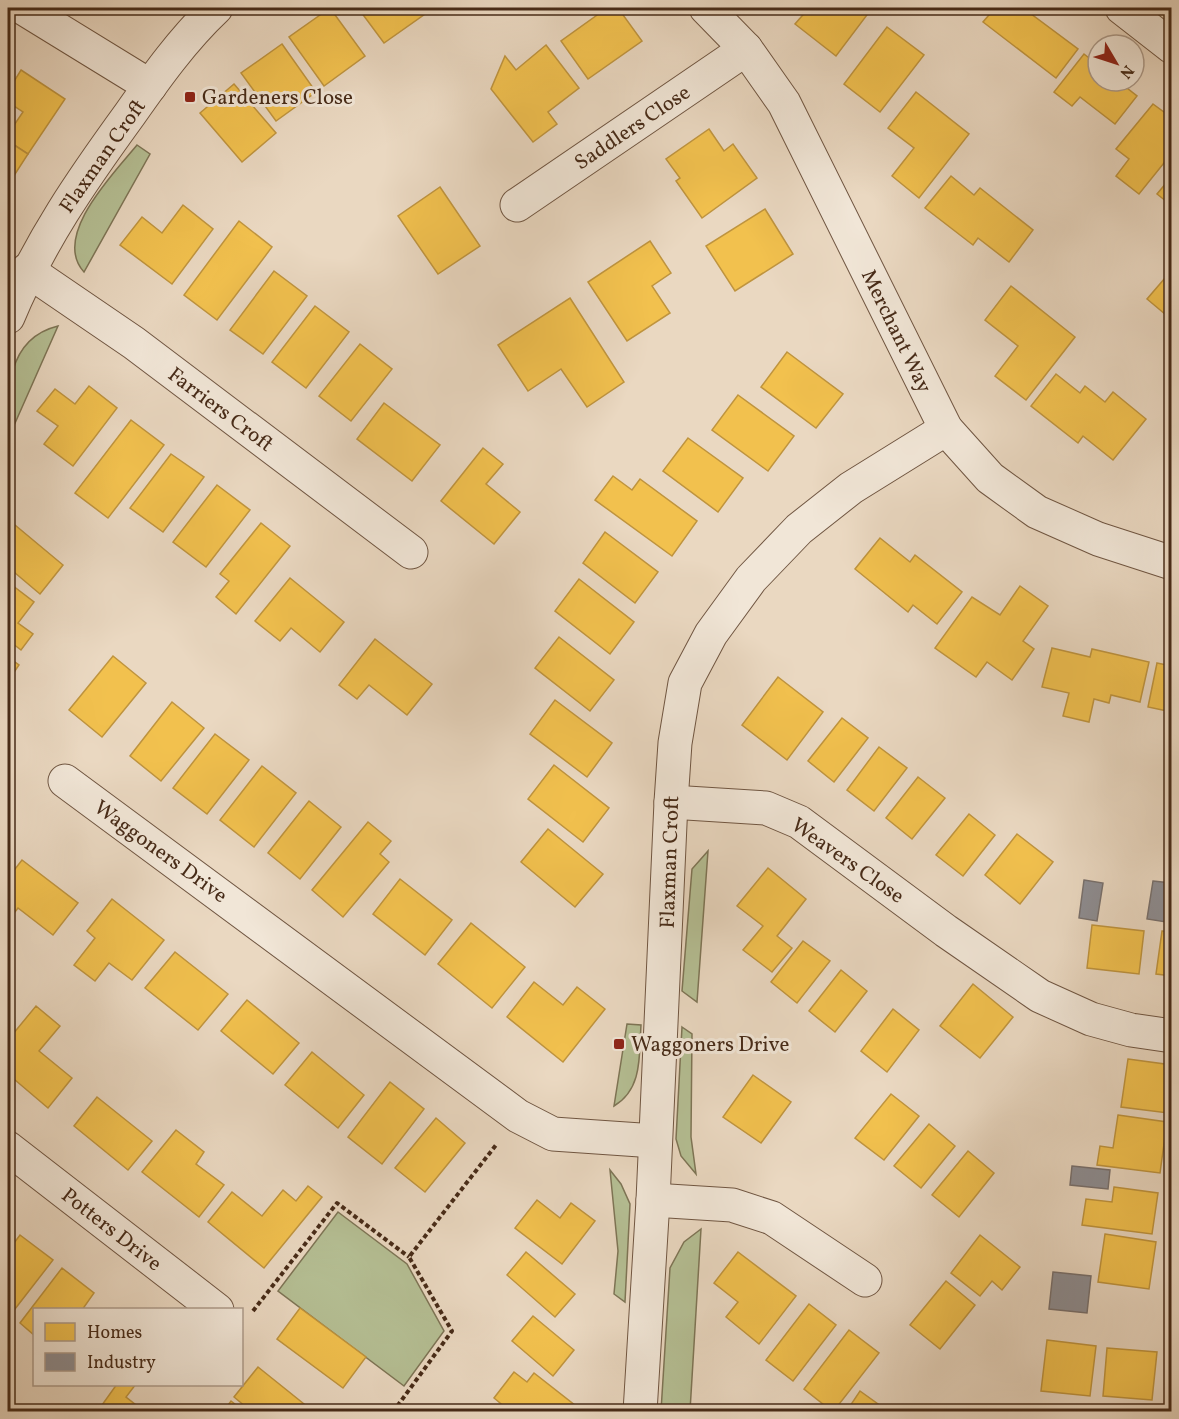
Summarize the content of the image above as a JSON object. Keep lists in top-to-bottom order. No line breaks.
{"streets":{"street":["Saddlers Close","Flaxman Croft","Merchant Way","Farriers Croft","Waggoners Drive","Weavers Close","Potters Drive"]},"crossings":[["Saddlers Close","Merchant Way"],["Flaxman Croft","Merchant Way"],["Flaxman Croft","Farriers Croft"],["Flaxman Croft","Waggoners Drive"],["Flaxman Croft","Weavers Close"]],"places":{"transit":["Gardeners Close","Waggoners Drive"]},"legend":["Homes","Industry"],"north":"bottom right"}
